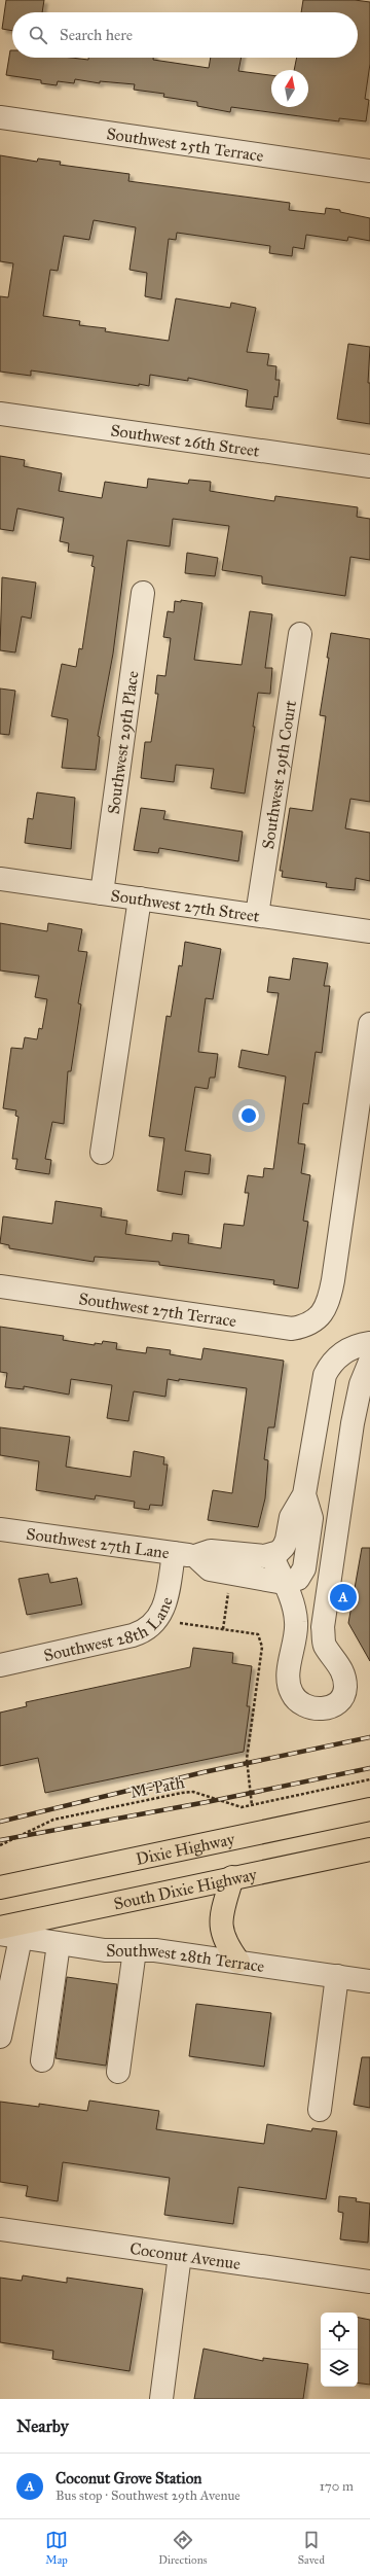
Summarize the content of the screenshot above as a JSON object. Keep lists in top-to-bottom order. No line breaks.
{"streets":{"highway":["Dixie Highway","South Dixie Highway"],"street":["Southwest 25th Terrace","Southwest 26th Street","Southwest 29th Place","Southwest 29th Court","Southwest 27th Street","Southwest 27th Terrace","Southwest 27th Lane","Southwest 28th Lane","Southwest 28th Terrace","Coconut Avenue"],"path":["M-Path"]},"crossings":[["Southwest 29th Place","Southwest 27th Street"],["Southwest 29th Court","Southwest 27th Street"],["Southwest 27th Lane","Southwest 28th Lane"]],"north":"top","page":{"search":"Search here","pins":"A","heading":"Nearby","list":[{"mark":"A","name":"Coconut Grove Station","note":"Bus stop · Southwest 29th Avenue","value":"170 m"}],"nav":["Map","Directions","Saved"]}}
